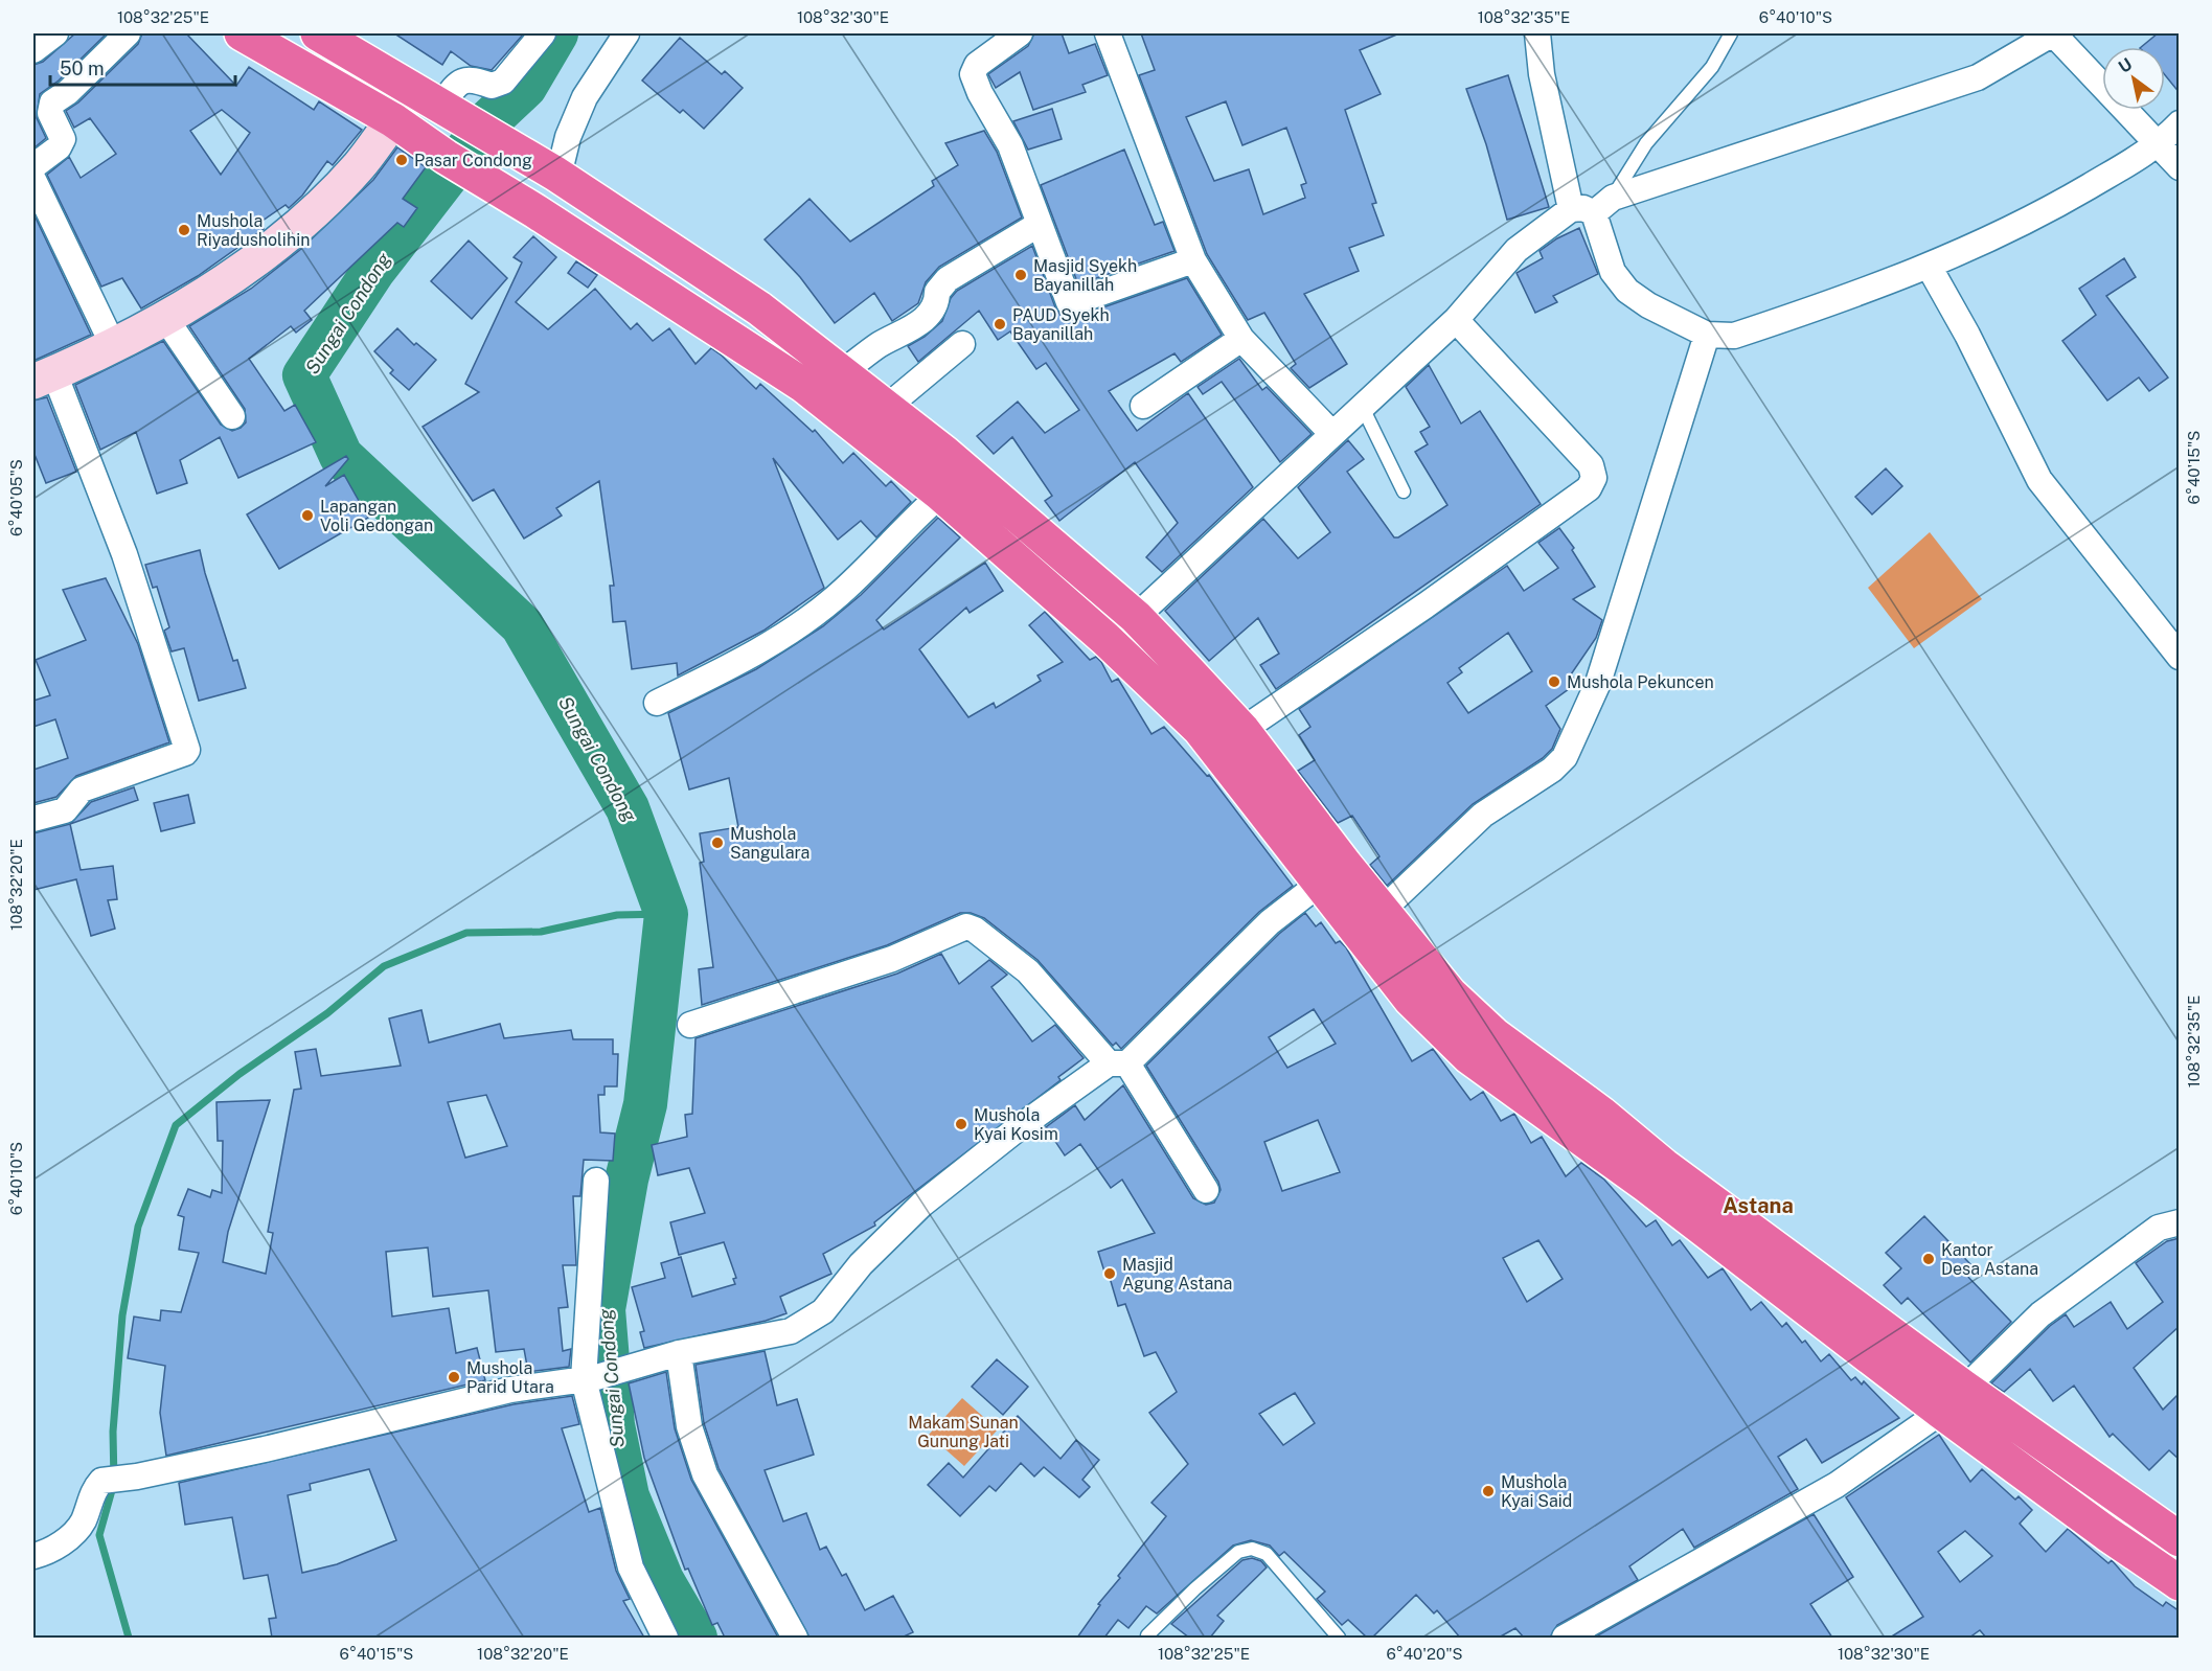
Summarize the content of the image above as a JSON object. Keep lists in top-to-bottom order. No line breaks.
{"districts":["Astana"],"water":["Sungai Condong"],"parks":["Makam Sunan Gunung Jati"],"places":["Pasar Condong","Mushola Riyadusholihin","Masjid Syekh Bayanillah","PAUD Syekh Bayanillah","Lapangan Voli Gedongan","Mushola Pekuncen","Mushola Sangulara","Mushola Kyai Kosim","Kantor Desa Astana","Masjid Agung Astana","Mushola Parid Utara","Mushola Kyai Said"],"scale_bar":"50 m","north":"top left","coordinates":["108°32'25\"E","108°32'30\"E","108°32'35\"E","6°40'10\"S","6°40'15\"S","6°40'05\"S","108°32'20\"E","6°40'20\"S"]}
